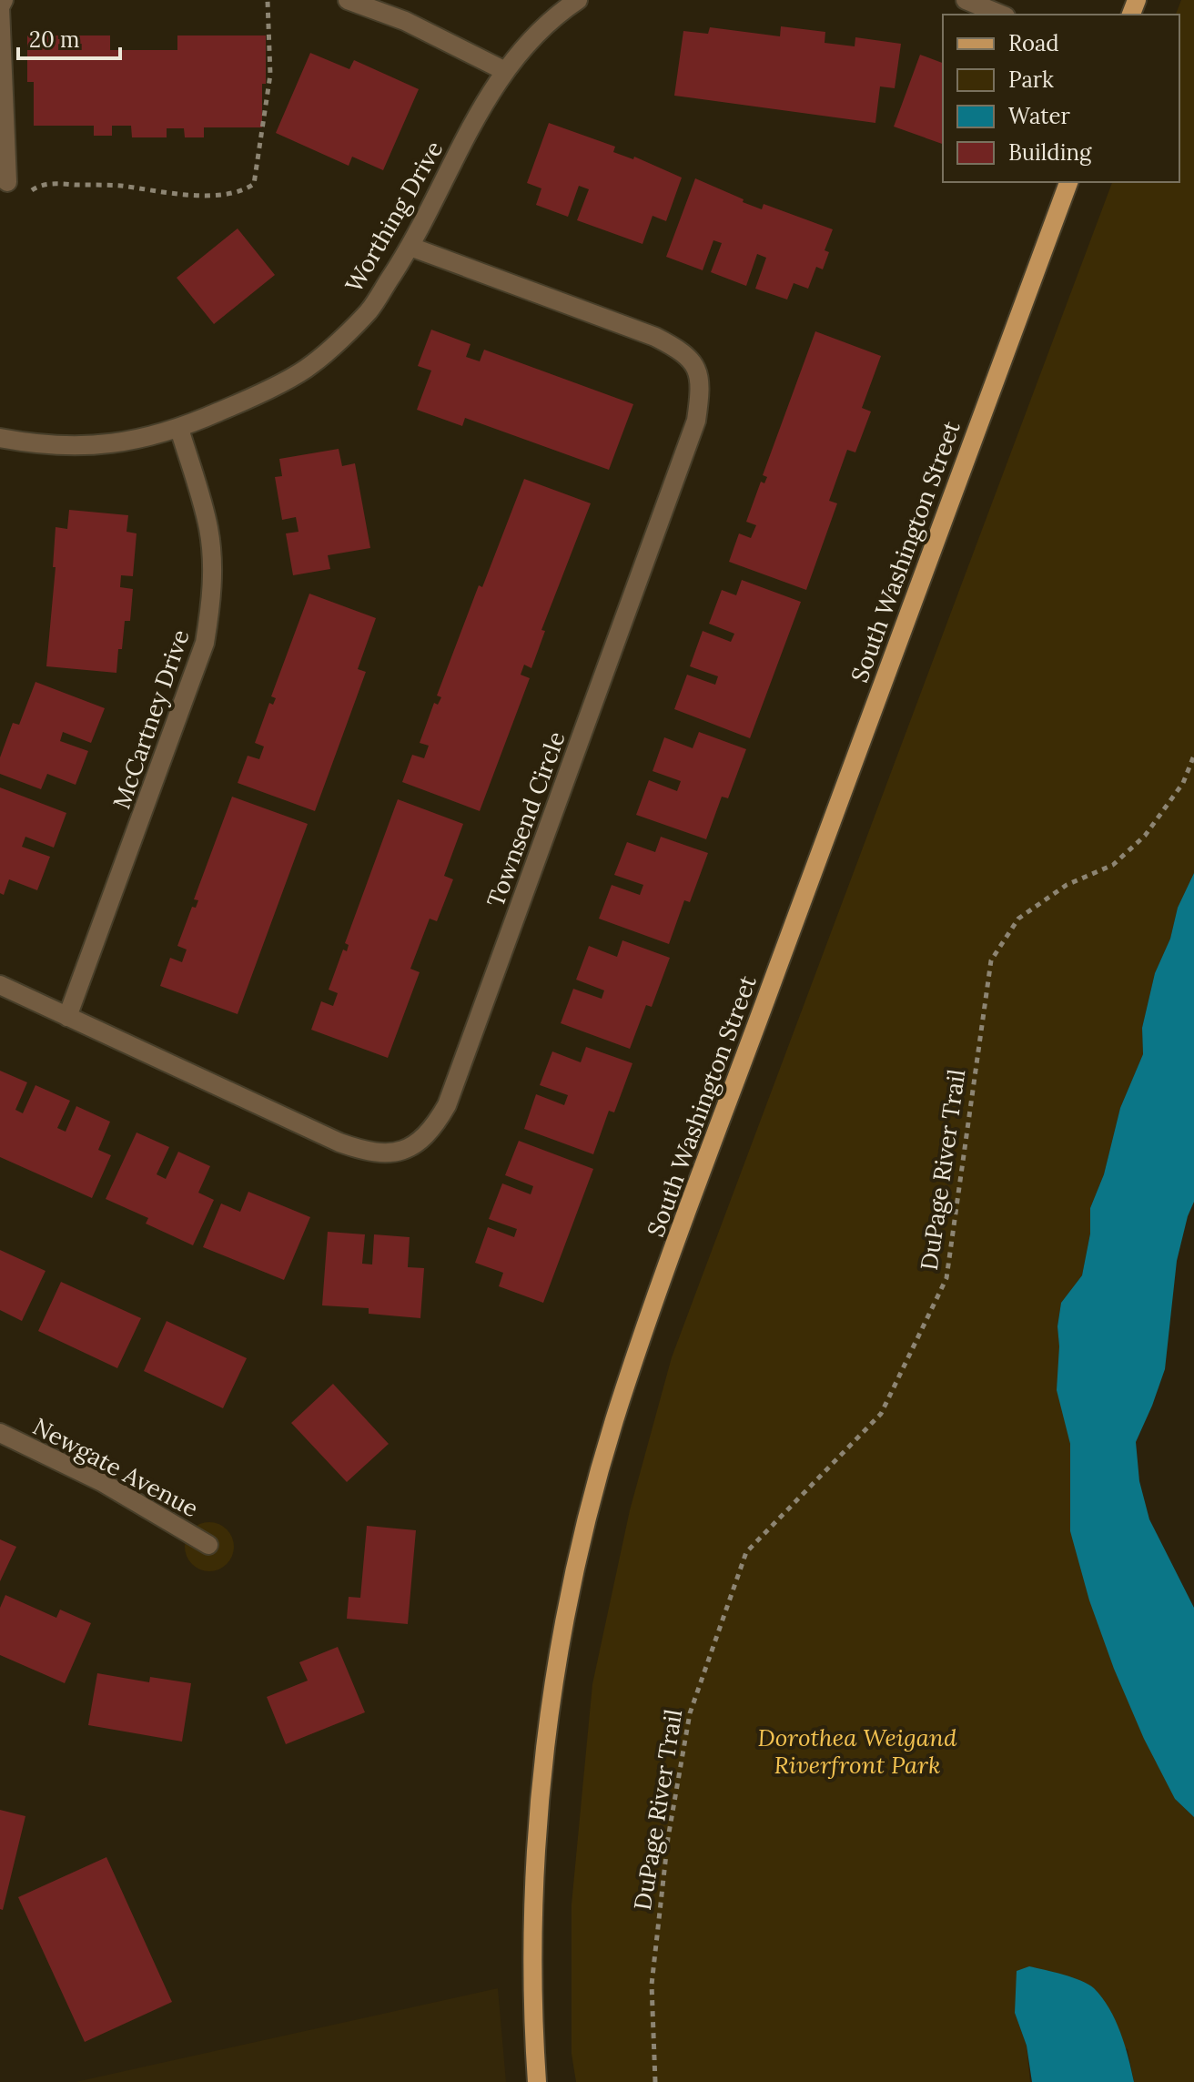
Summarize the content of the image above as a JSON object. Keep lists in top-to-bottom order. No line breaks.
{"streets":{"main road":["South Washington Street"],"street":["Worthing Drive","McCartney Drive","Townsend Circle","Newgate Avenue"],"path":["DuPage River Trail"]},"crossings":[["Worthing Drive","McCartney Drive"],["Worthing Drive","Townsend Circle"],["McCartney Drive","Townsend Circle"]],"parks":["Dorothea Weigand Riverfront Park"],"legend":["Road","Park","Water","Building"],"scale_bar":"20 m"}
